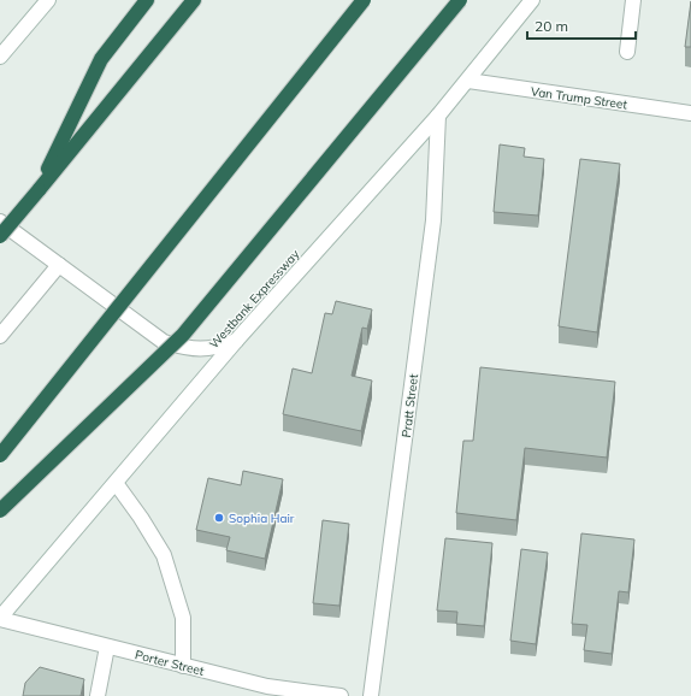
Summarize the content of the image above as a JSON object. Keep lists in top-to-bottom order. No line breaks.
{"streets":{"street":["Van Trump Street","Westbank Expressway","Pratt Street","Porter Street"]},"crossings":[["Van Trump Street","Westbank Expressway"],["Westbank Expressway","Pratt Street"],["Westbank Expressway","Porter Street"]],"places":["Sophia Hair"],"scale_bar":"20 m"}
